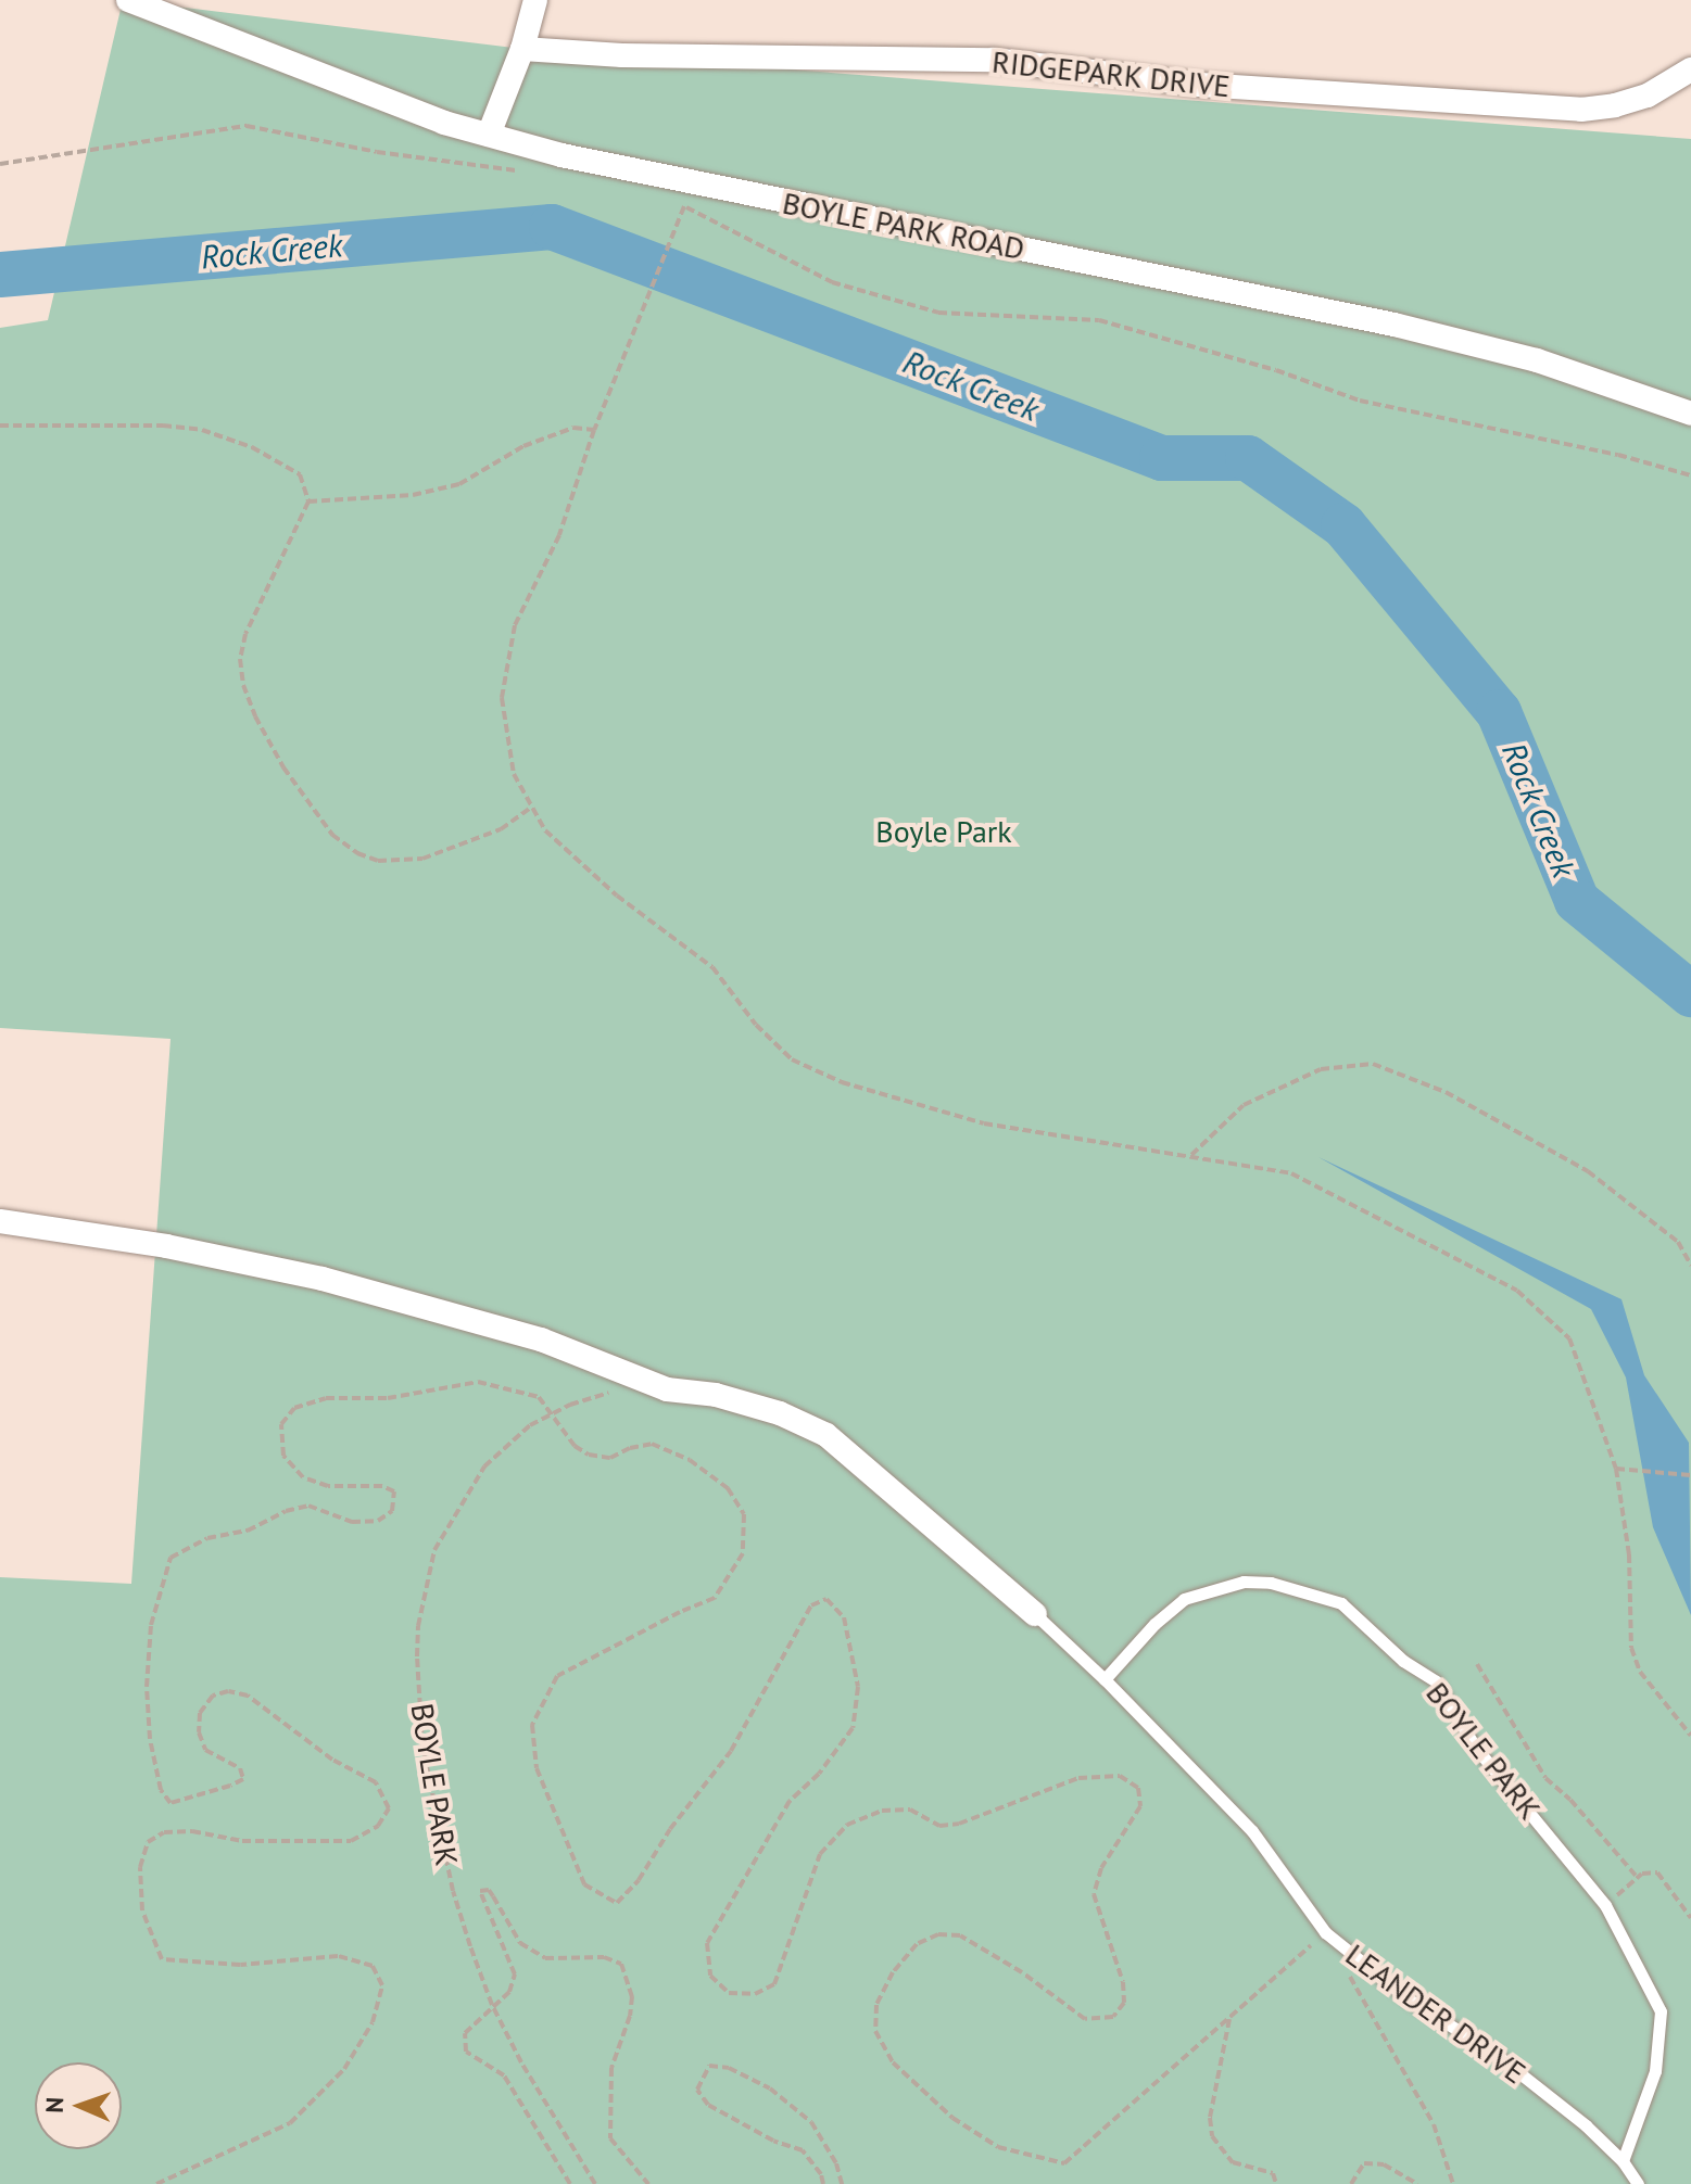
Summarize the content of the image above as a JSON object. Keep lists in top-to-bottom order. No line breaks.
{"streets":{"street":["RIDGEPARK DRIVE","BOYLE PARK ROAD"],"lane":["BOYLE PARK","LEANDER DRIVE"]},"crossings":[["BOYLE PARK","LEANDER DRIVE"]],"water":["Rock Creek"],"parks":["Boyle Park"],"north":"left"}
